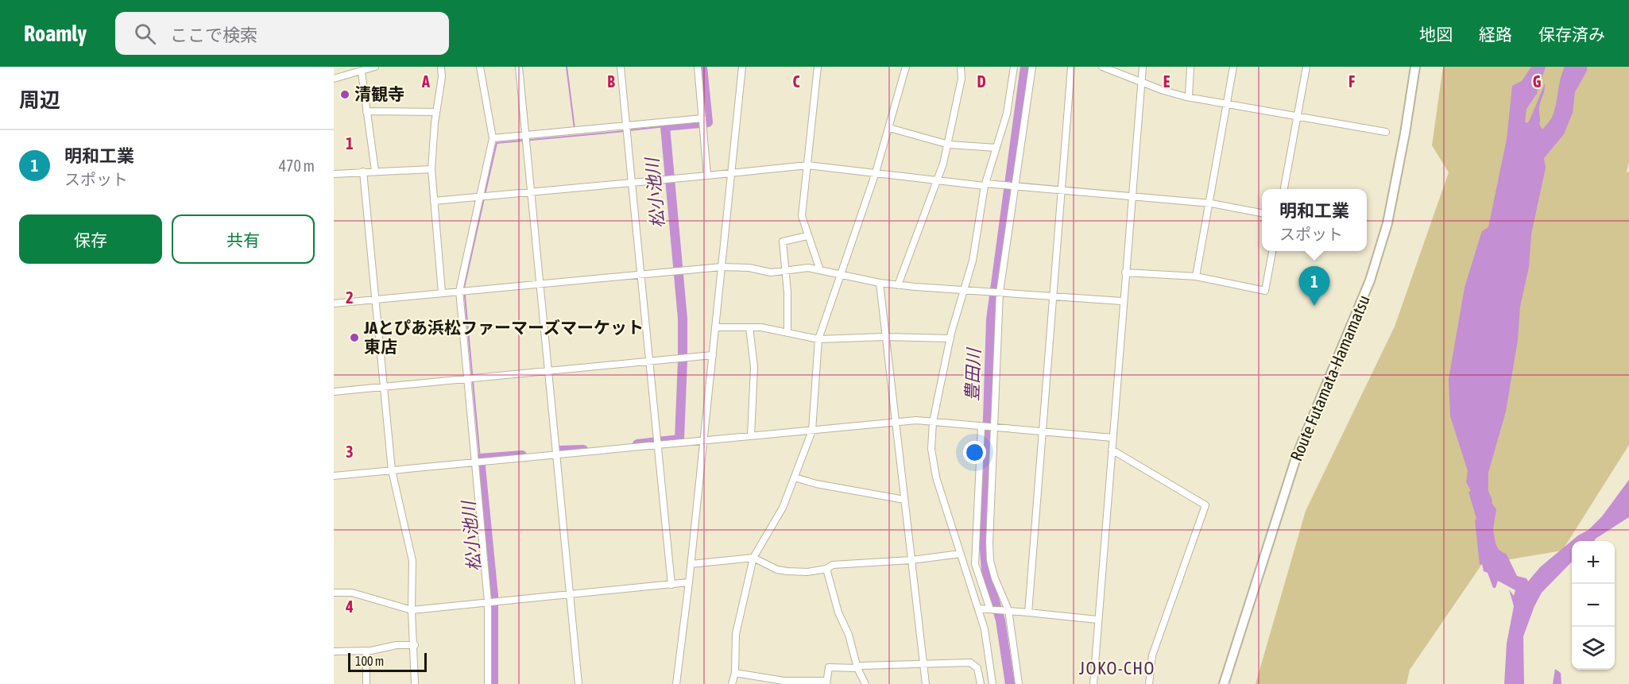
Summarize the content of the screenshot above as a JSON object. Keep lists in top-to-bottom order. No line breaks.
{"streets":{"main road":["Route Futamata-Hamamatsu"]},"districts":["JOKO-CHO"],"water":["松小池川","豊田川"],"places":["清観寺","JAとぴあ浜松ファーマーズマーケット 東店"],"scale_bar":"100 m","page":{"header":"Roamly","search":"ここで検索","nav":["地図","経路","保存済み"],"heading":"周辺","list":[{"mark":"1","name":"明和工業","note":"スポット","value":"470 m"}],"popup":["明和工業","スポット"],"buttons":["保存","共有"],"pins":"1","map_buttons":["+","−"],"scale":"100 m"},"grid":{"columns":["A","B","C","D","E","F","G"],"rows":["1","2","3","4"]}}
